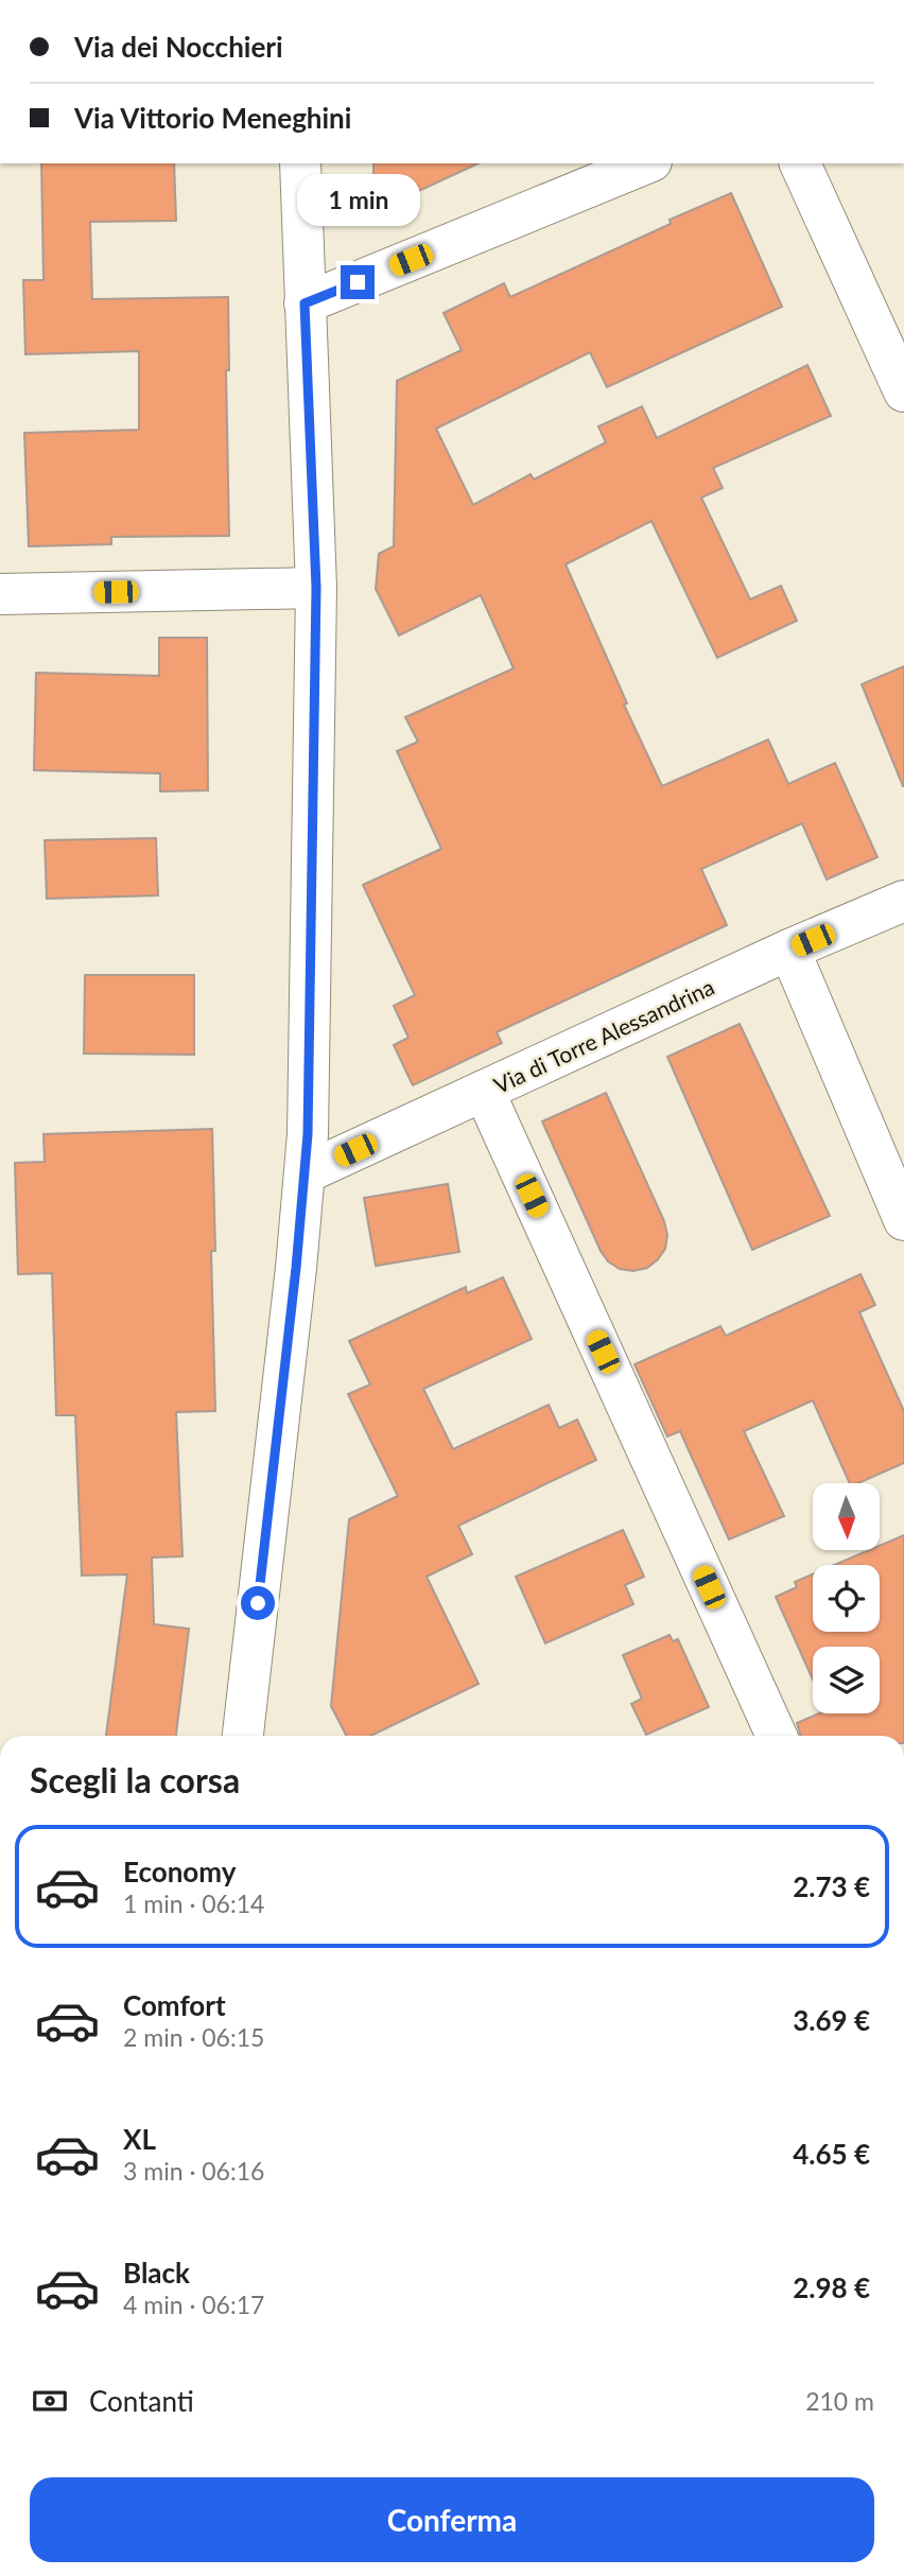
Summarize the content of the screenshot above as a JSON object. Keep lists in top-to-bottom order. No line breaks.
{"streets":{"street":["Via di Torre Alessandrina"]},"north":"bottom","page":{"banner":["Via dei Nocchieri","Via Vittorio Meneghini"],"bubble":"1 min","heading":"Scegli la corsa","list":[{"name":"Economy","note":"1 min · 06:14","value":"2.73 €"},{"name":"Comfort","note":"2 min · 06:15","value":"3.69 €"},{"name":"XL","note":"3 min · 06:16","value":"4.65 €"},{"name":"Black","note":"4 min · 06:17","value":"2.98 €"}],"pay":["Contanti","210 m"],"buttons":"Conferma"}}
